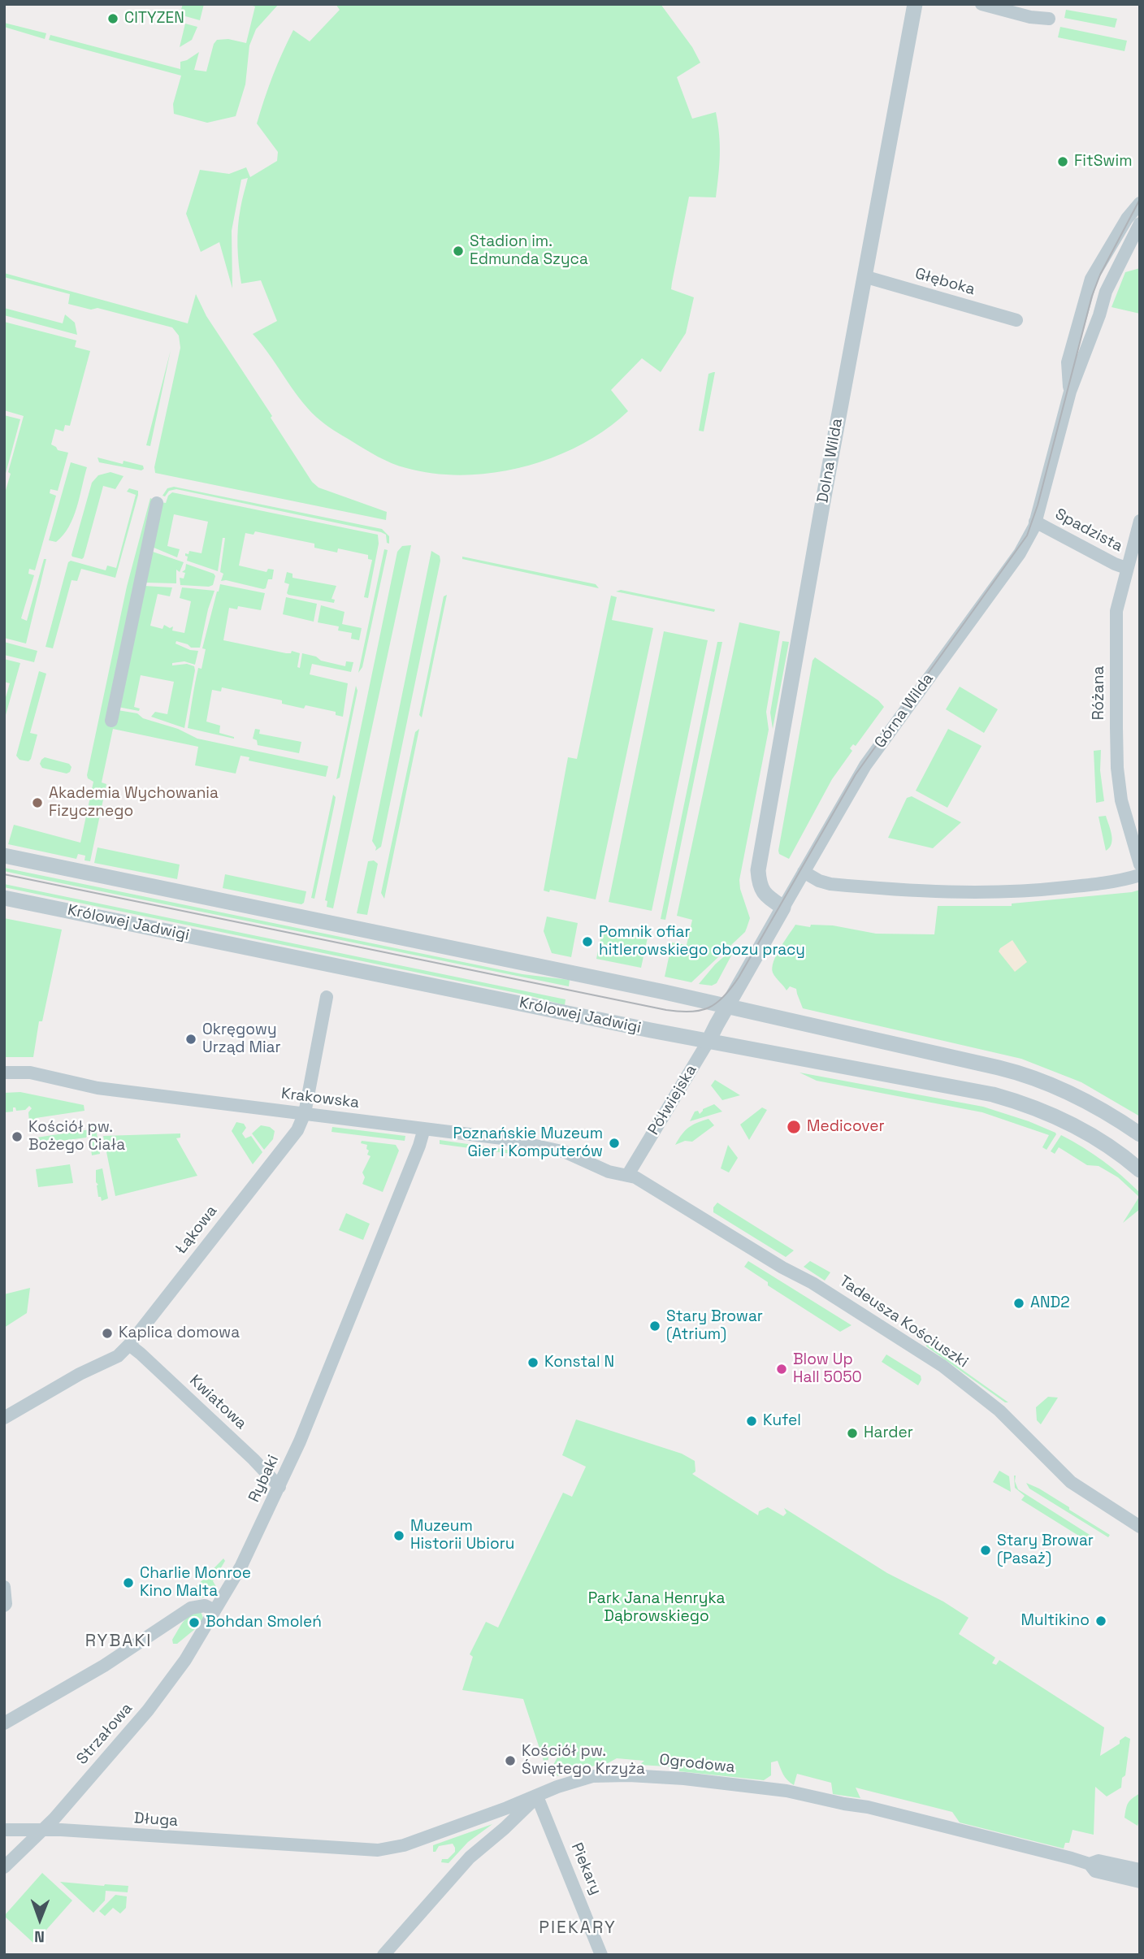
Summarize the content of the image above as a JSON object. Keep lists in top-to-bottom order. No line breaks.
{"streets":{"street":["Głęboka","Dolna Wilda","Spadzista","Różana","Górna Wilda","Królowej Jadwigi","Krakowska","Półwiejska","Łąkowa","Tadeusza Kościuszki","Kwiatowa","Rybaki","Strzałowa","Ogrodowa","Długa","Piekary"]},"crossings":[["Głęboka","Dolna Wilda"],["Dolna Wilda","Górna Wilda"],["Spadzista","Różana"],["Spadzista","Górna Wilda"],["Górna Wilda","Półwiejska"],["Królowej Jadwigi","Półwiejska"],["Krakowska","Półwiejska"],["Krakowska","Łąkowa"],["Krakowska","Tadeusza Kościuszki"],["Krakowska","Rybaki"],["Półwiejska","Tadeusza Kościuszki"],["Łąkowa","Kwiatowa"],["Kwiatowa","Rybaki"],["Rybaki","Strzałowa"],["Strzałowa","Długa"],["Ogrodowa","Długa"],["Ogrodowa","Piekary"]],"districts":["RYBAKI","PIEKARY"],"parks":["Park Jana Henryka Dąbrowskiego"],"places":["CITYZEN","FitSwim","Stadion im. Edmunda Szyca","Akademia Wychowania Fizycznego","Pomnik ofiar hitlerowskiego obozu pracy","Okręgowy Urząd Miar","Medicover","Kościół pw. Bożego Ciała","Poznańskie Muzeum Gier i Komputerów","AND2","Stary Browar (Atrium)","Kaplica domowa","Konstal N","Blow Up Hall 5050","Kufel","Harder","Muzeum Historii Ubioru","Stary Browar (Pasaż)","Charlie Monroe Kino Malta","Multikino","Bohdan Smoleń","Kościół pw. Świętego Krzyża"],"north":"bottom"}
